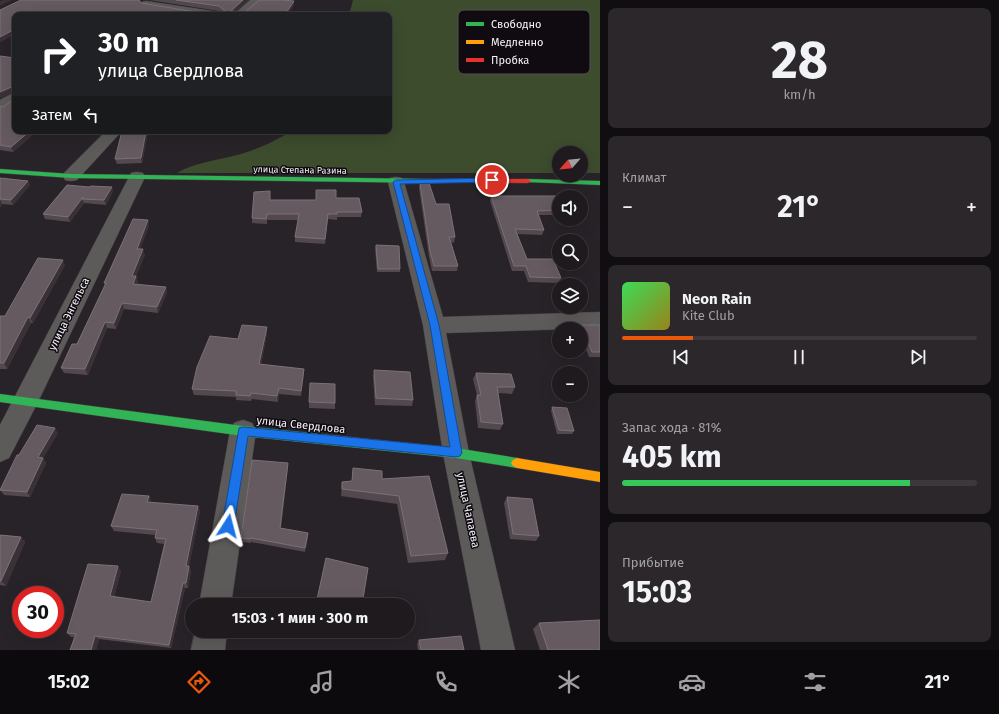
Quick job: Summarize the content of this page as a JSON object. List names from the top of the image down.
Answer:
{
  "streets": {
    "street": [
      "улица Степана Разина",
      "улица Энгельса",
      "улица Свердлова",
      "улица Чапаева"
    ]
  },
  "crossings": [
    ["улица Степана Разина", "улица Энгельса"],
    ["улица Степана Разина", "улица Чапаева"],
    ["улица Энгельса", "улица Свердлова"],
    ["улица Свердлова", "улица Чапаева"]
  ],
  "legend": ["Свободно", "Медленно", "Пробка"],
  "north": "bottom left",
  "page": {
    "tile": [
      ["28", "km/h"],
      "Климат",
      ["Запас хода · 81%", "405 km"],
      ["Прибытие", "15:03"]
    ],
    "turn": ["30 m", "улица Свердлова"],
    "then": "Затем",
    "map_buttons": ["+", "−"],
    "heat": ["−", "21°", "+"],
    "song": ["Neon Rain", "Kite Club"],
    "limit": "30",
    "trip": "15:03 · 1 мин · 300 m",
    "tabs": ["15:02", "21°"]
  }
}
